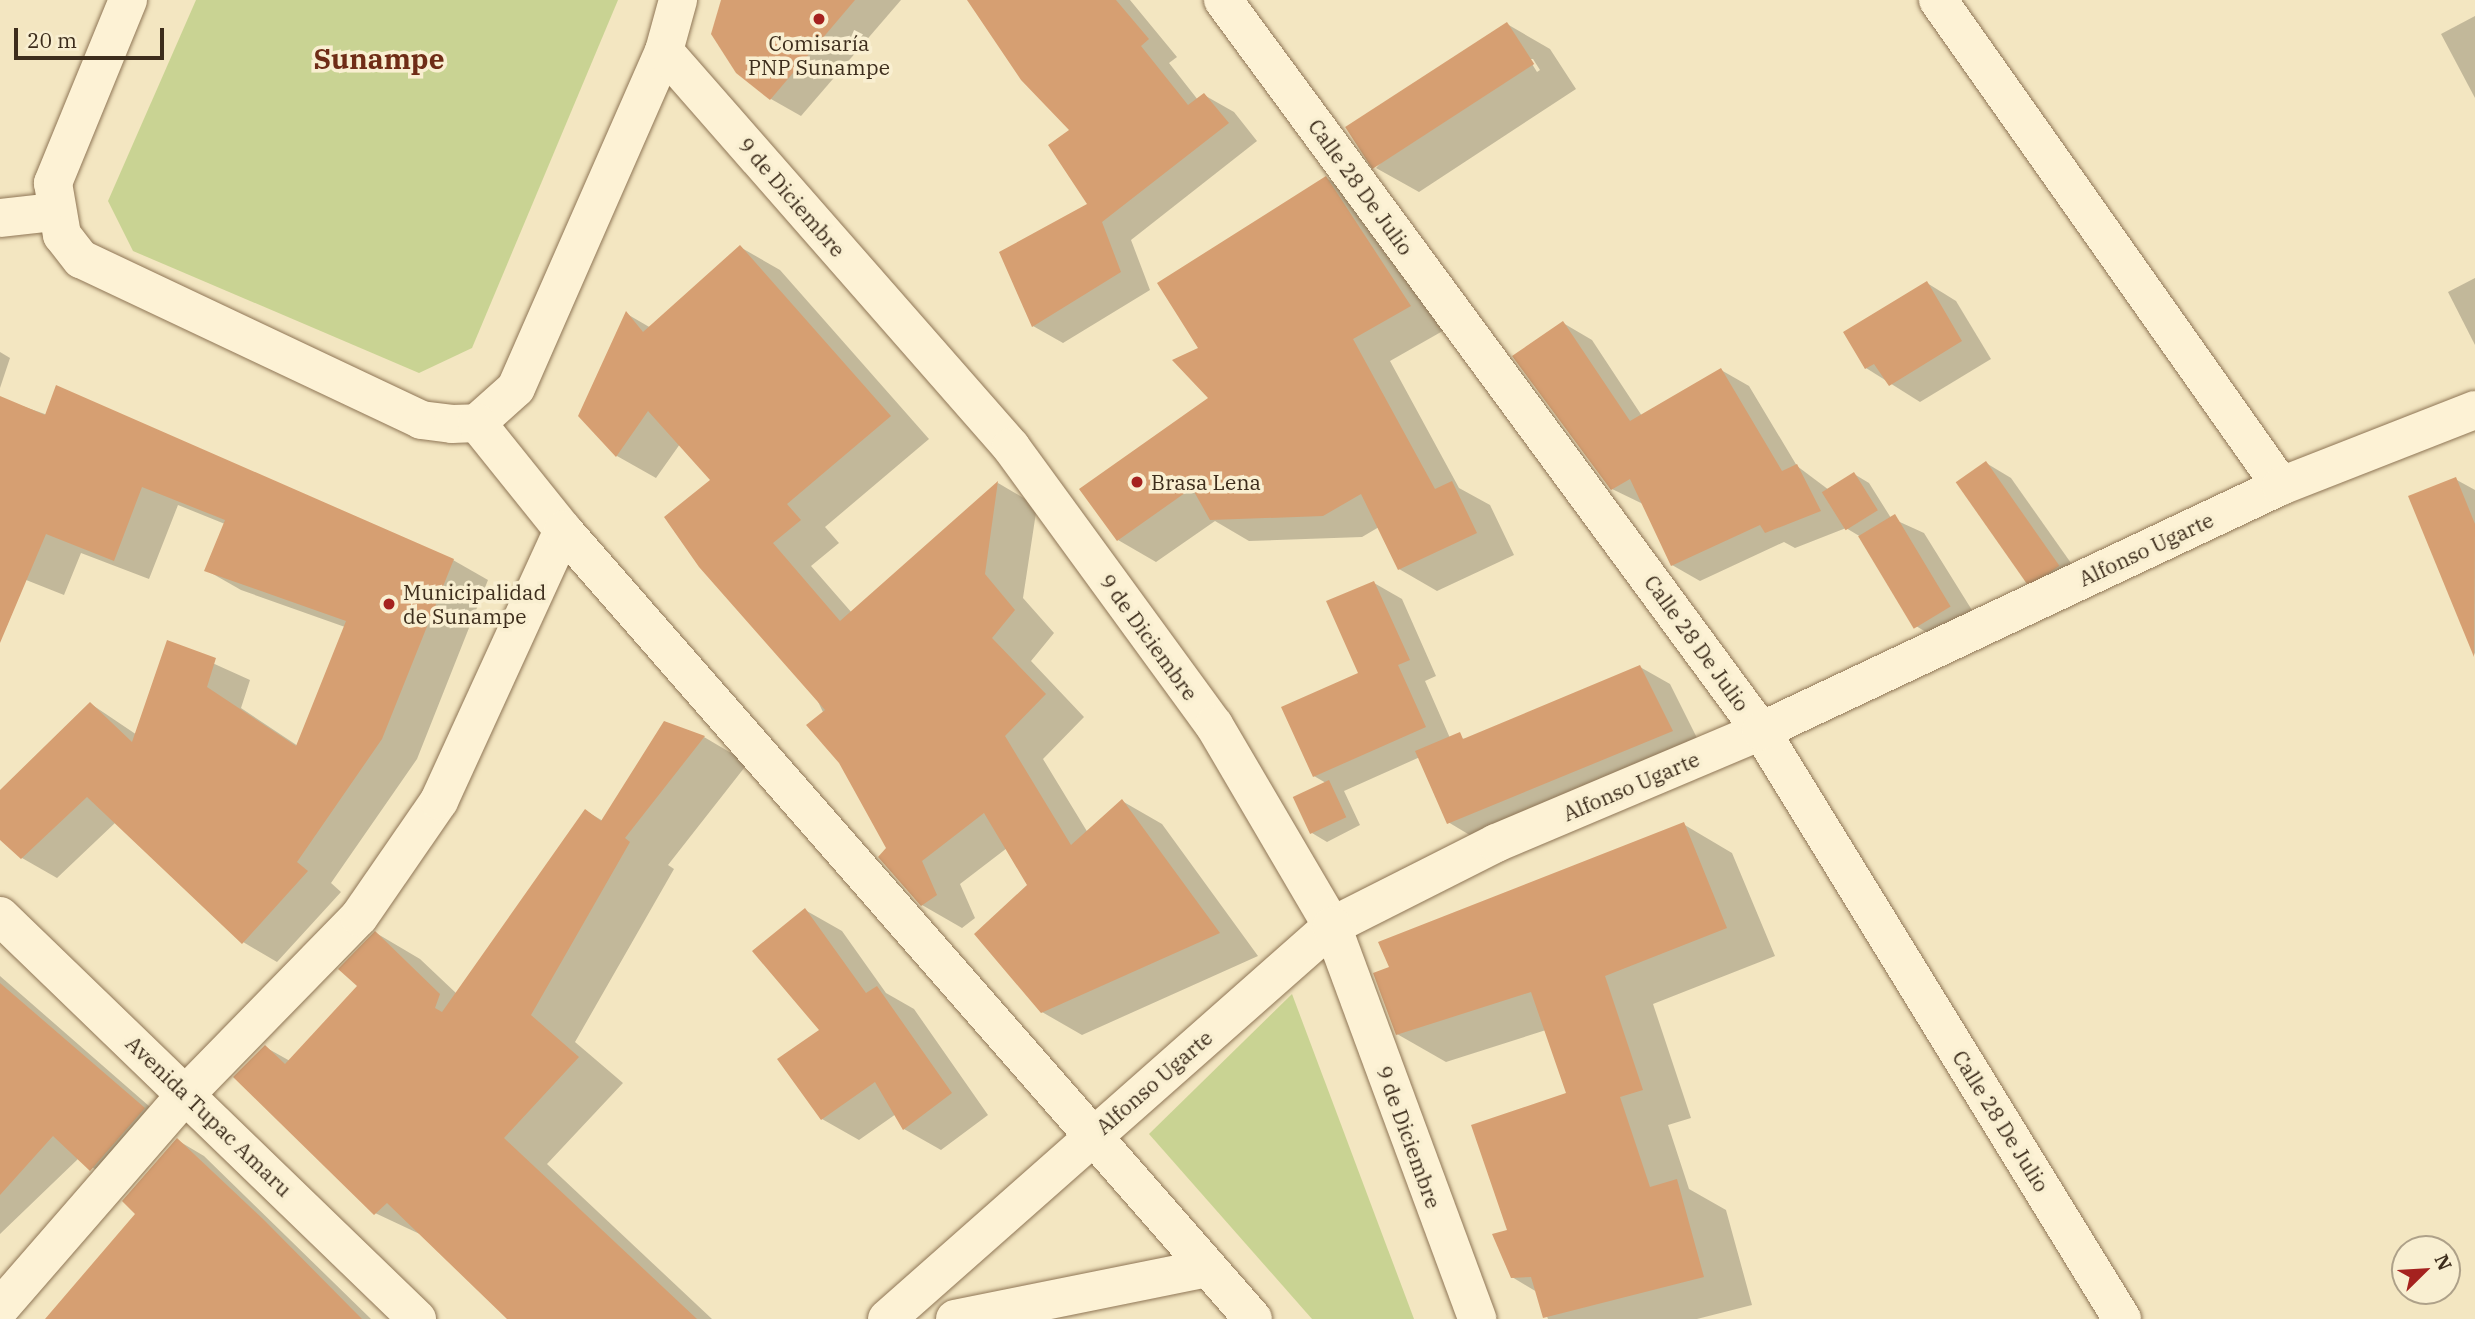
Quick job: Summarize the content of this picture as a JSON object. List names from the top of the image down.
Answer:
{
  "streets": {
    "street": [
      "Calle 28 De Julio",
      "9 de Diciembre",
      "Alfonso Ugarte",
      "Avenida Tupac Amaru"
    ]
  },
  "crossings": [
    ["Calle 28 De Julio", "Alfonso Ugarte"],
    ["9 de Diciembre", "Alfonso Ugarte"]
  ],
  "districts": ["Sunampe"],
  "places": ["Comisaría PNP Sunampe", "Brasa Lena", "Municipalidad de Sunampe"],
  "scale_bar": "20 m",
  "north": "top right"
}
